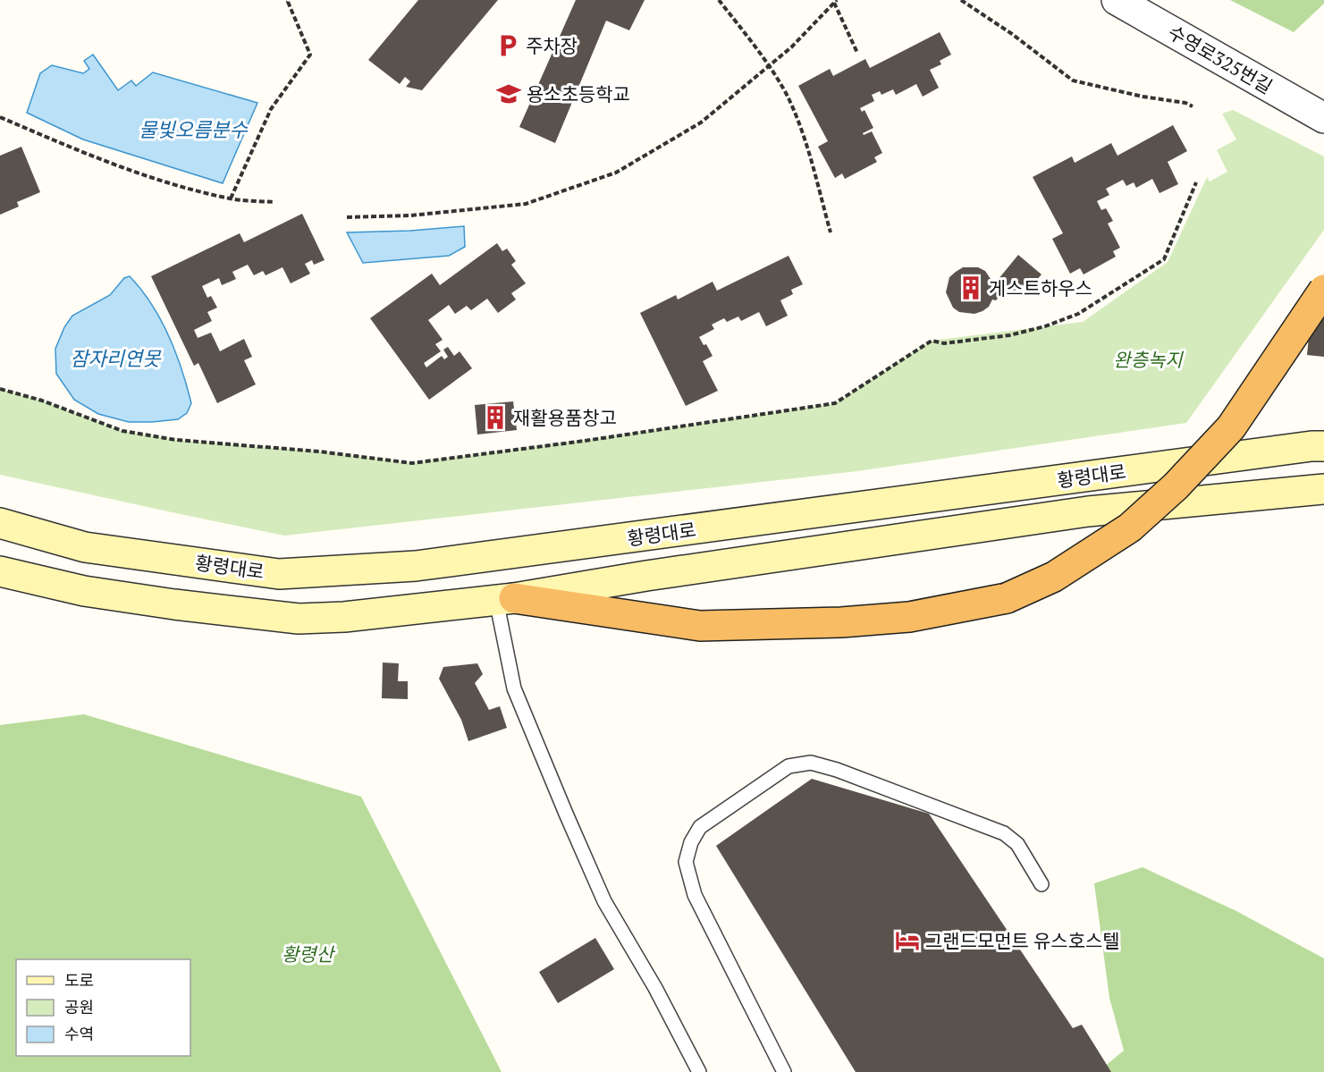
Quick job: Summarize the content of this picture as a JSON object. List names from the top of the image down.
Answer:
{
  "streets": {
    "main road": ["황령대로"],
    "street": ["수영로325번길"]
  },
  "water": ["물빛오름분수", "잠자리연못"],
  "parks": ["완층녹지", "황령산"],
  "places": {
    "parking": ["주차장"],
    "school or university": ["용소초등학교"],
    "building": ["게스트하우스", "재활용품창고"],
    "hotel": ["그랜드모먼트 유스호스텔"]
  },
  "legend": ["도로", "공원", "수역"]
}
